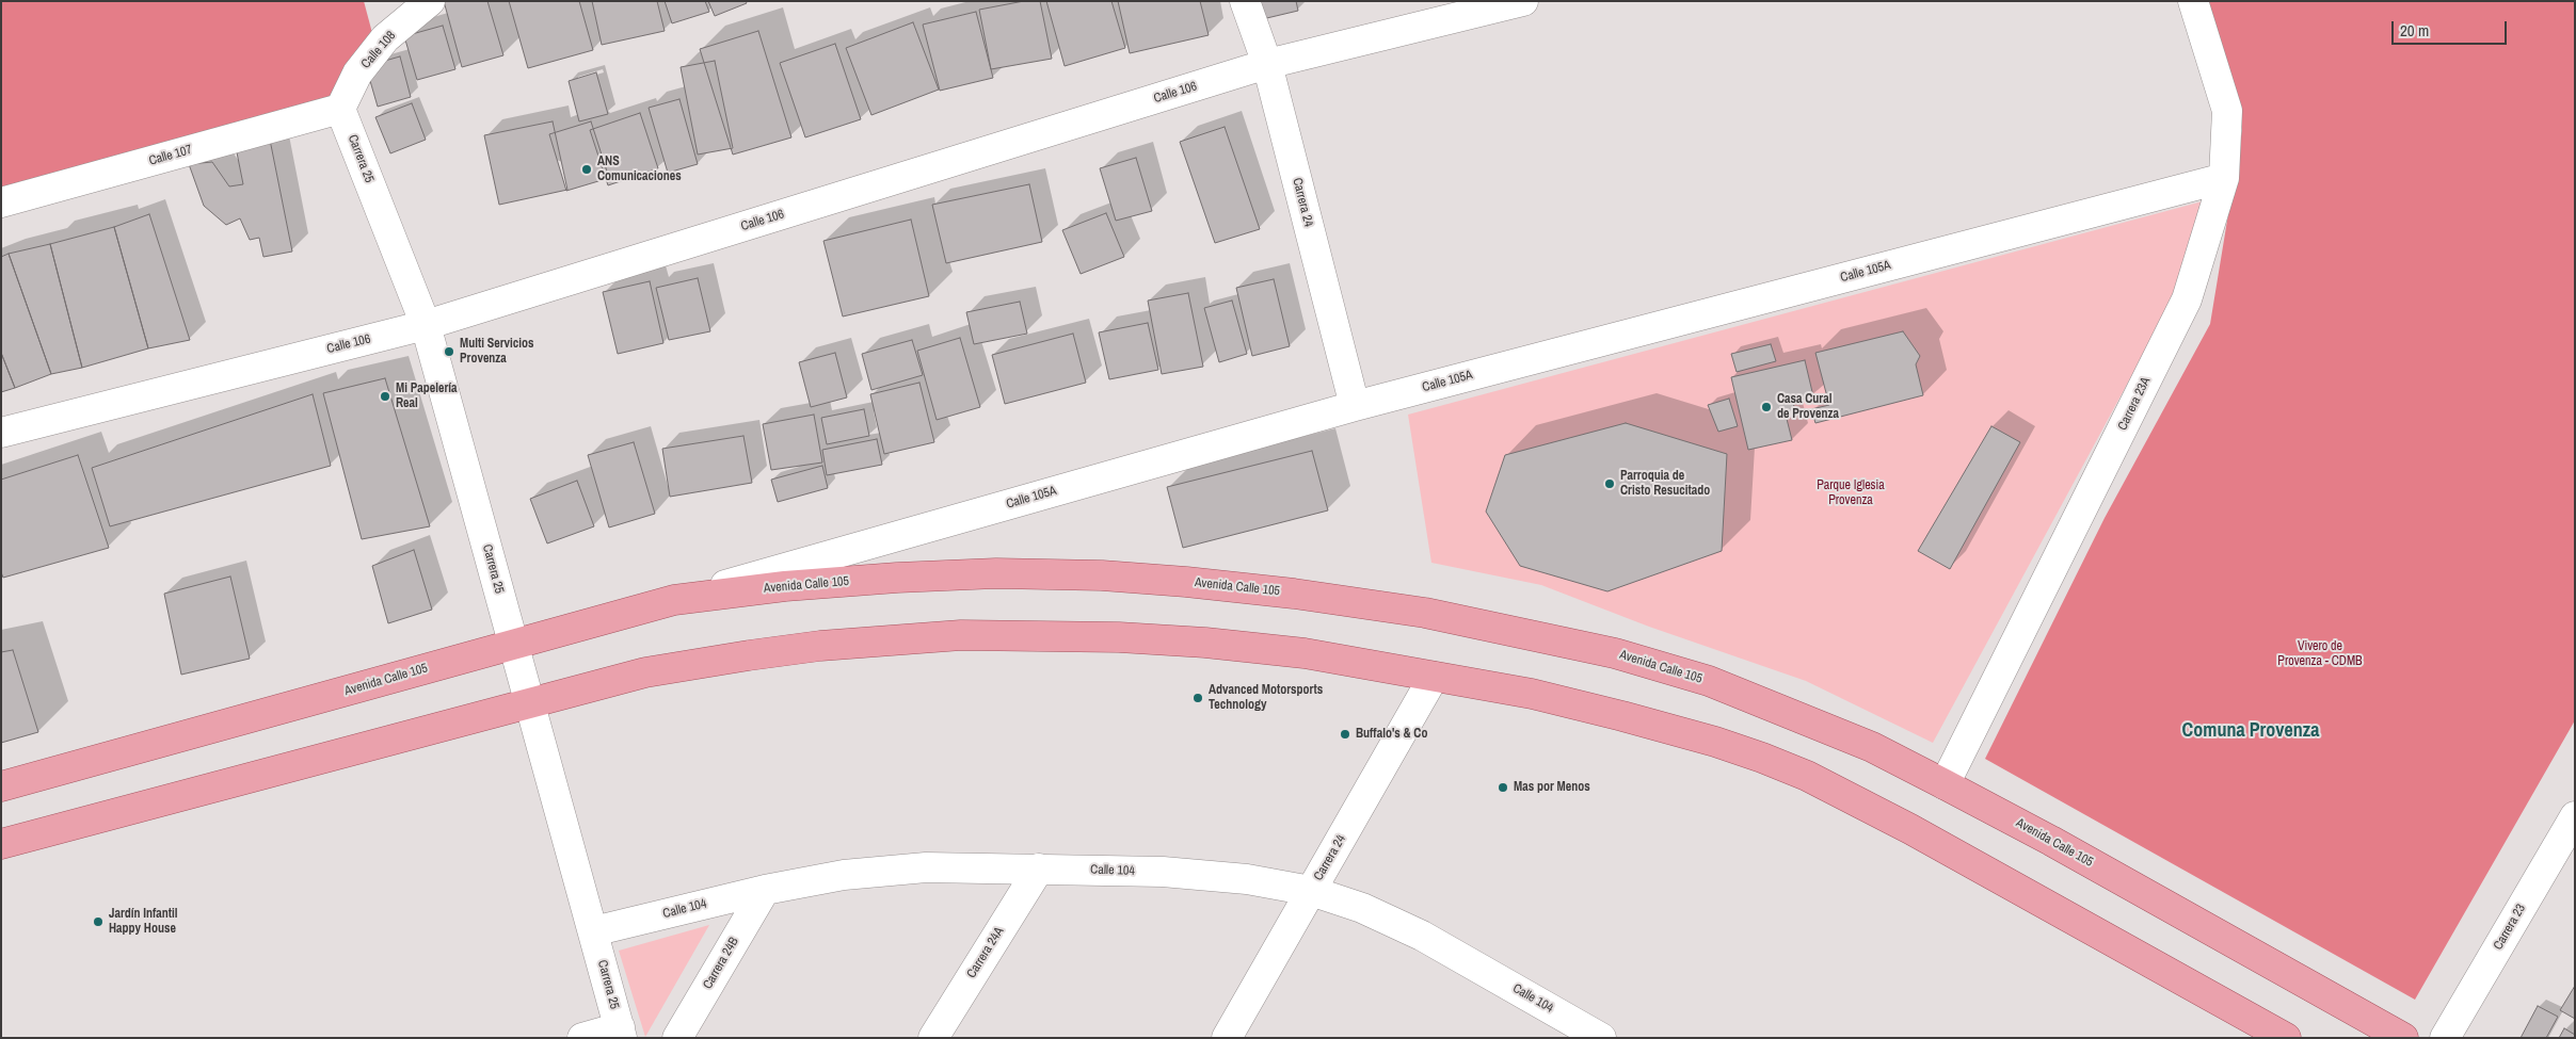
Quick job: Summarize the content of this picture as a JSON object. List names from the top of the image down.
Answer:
{
  "streets": {
    "main road": ["Avenida Calle 105"],
    "street": [
      "Calle 108",
      "Calle 106",
      "Calle 107",
      "Carrera 25",
      "Carrera 24",
      "Calle 105A",
      "Carrera 23A",
      "Calle 104",
      "Carrera 23",
      "Carrera 24A",
      "Carrera 24B"
    ]
  },
  "crossings": [
    ["Calle 108", "Calle 107"],
    ["Calle 108", "Carrera 25"],
    ["Calle 106", "Carrera 25"],
    ["Calle 106", "Carrera 24"],
    ["Calle 107", "Carrera 25"],
    ["Carrera 25", "Avenida Calle 105"],
    ["Carrera 25", "Calle 104"],
    ["Carrera 24", "Calle 105A"],
    ["Carrera 24", "Calle 104"],
    ["Calle 105A", "Carrera 23A"],
    ["Calle 105A", "Avenida Calle 105"],
    ["Carrera 23A", "Avenida Calle 105"],
    ["Calle 104", "Carrera 24A"],
    ["Calle 104", "Carrera 24B"]
  ],
  "districts": ["Comuna Provenza"],
  "parks": ["Parque Iglesia Provenza", "Vivero de Provenza - CDMB"],
  "places": [
    "ANS Comunicaciones",
    "Multi Servicios Provenza",
    "Mi Papelería Real",
    "Casa Cural de Provenza",
    "Parroquia de Cristo Resucitado",
    "Advanced Motorsports Technology",
    "Buffalo's & Co",
    "Mas por Menos",
    "Jardín Infantil Happy House"
  ],
  "scale_bar": "20 m"
}
